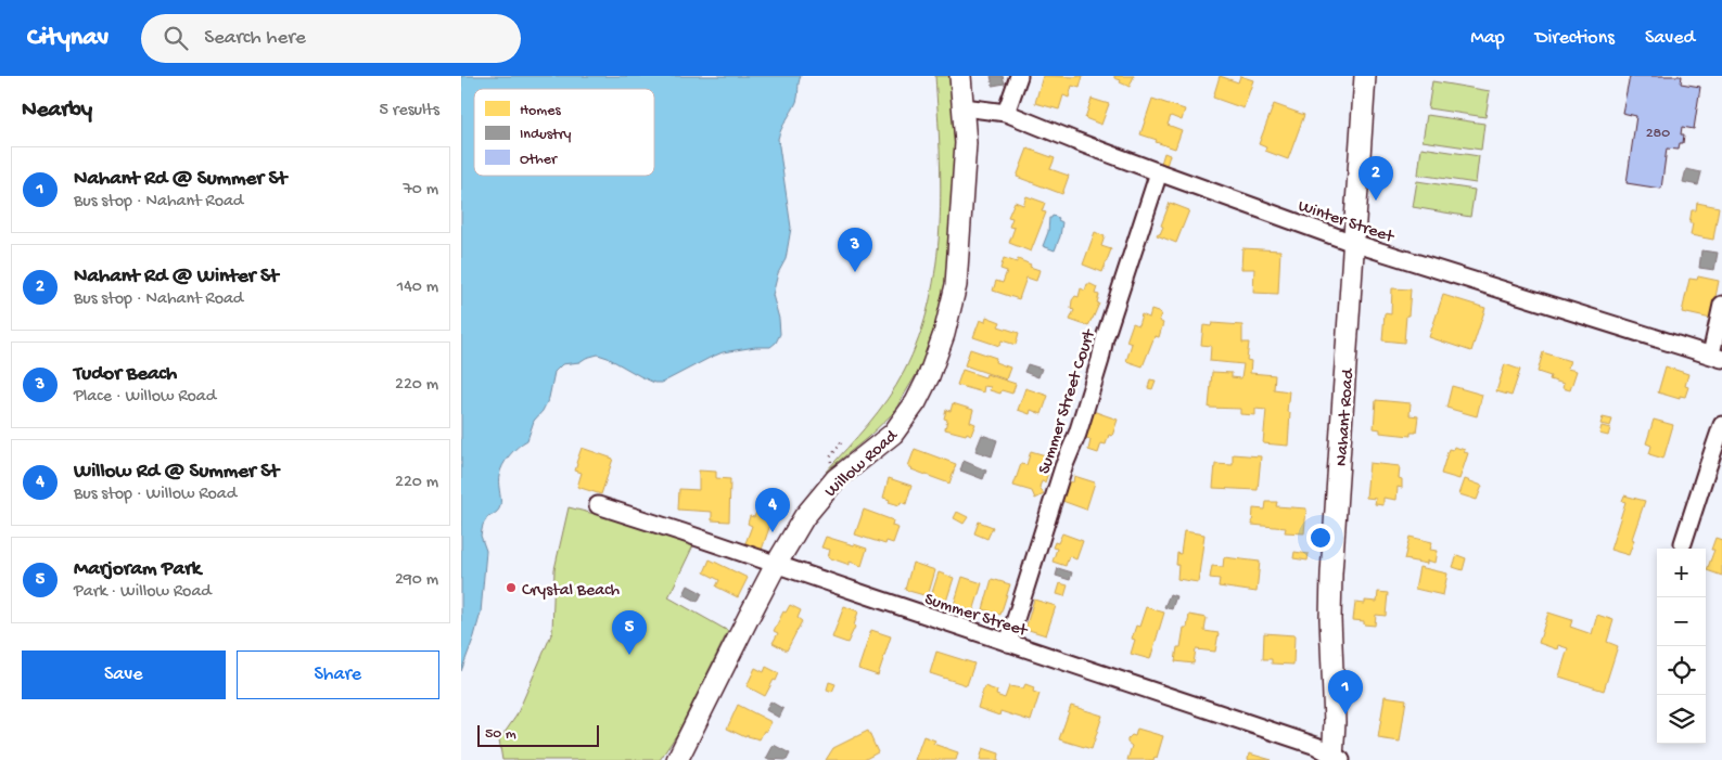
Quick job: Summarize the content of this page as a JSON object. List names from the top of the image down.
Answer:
{
  "streets": {
    "main road": ["Nahant Road", "Willow Road"],
    "street": ["Winter Street", "Summer Street Court", "Summer Street"]
  },
  "crossings": [
    ["Winter Street", "Summer Street Court"],
    ["Winter Street", "Nahant Road"],
    ["Winter Street", "Willow Road"],
    ["Summer Street Court", "Summer Street"],
    ["Nahant Road", "Summer Street"],
    ["Willow Road", "Summer Street"]
  ],
  "places": ["Crystal Beach"],
  "house_numbers": ["280"],
  "legend": ["Homes", "Industry", "Other"],
  "scale_bar": "50 m",
  "page": {
    "header": "Citynav",
    "search": "Search here",
    "nav": ["Map", "Directions", "Saved"],
    "heading": ["Nearby", "5 results"],
    "list": [
      {
        "mark": "1",
        "name": "Nahant Rd @ Summer St",
        "note": "Bus stop · Nahant Road",
        "value": "70 m"
      },
      {
        "mark": "2",
        "name": "Nahant Rd @ Winter St",
        "note": "Bus stop · Nahant Road",
        "value": "140 m"
      },
      {
        "mark": "3",
        "name": "Tudor Beach",
        "note": "Place · Willow Road",
        "value": "220 m"
      },
      {
        "mark": "4",
        "name": "Willow Rd @ Summer St",
        "note": "Bus stop · Willow Road",
        "value": "220 m"
      },
      {
        "mark": "5",
        "name": "Marjoram Park",
        "note": "Park · Willow Road",
        "value": "290 m"
      }
    ],
    "pins": [
      "2",
      "3",
      "4",
      "5",
      "1"
    ],
    "map_buttons": ["+", "−"],
    "buttons": ["Save", "Share"],
    "scale": "50 m"
  }
}
